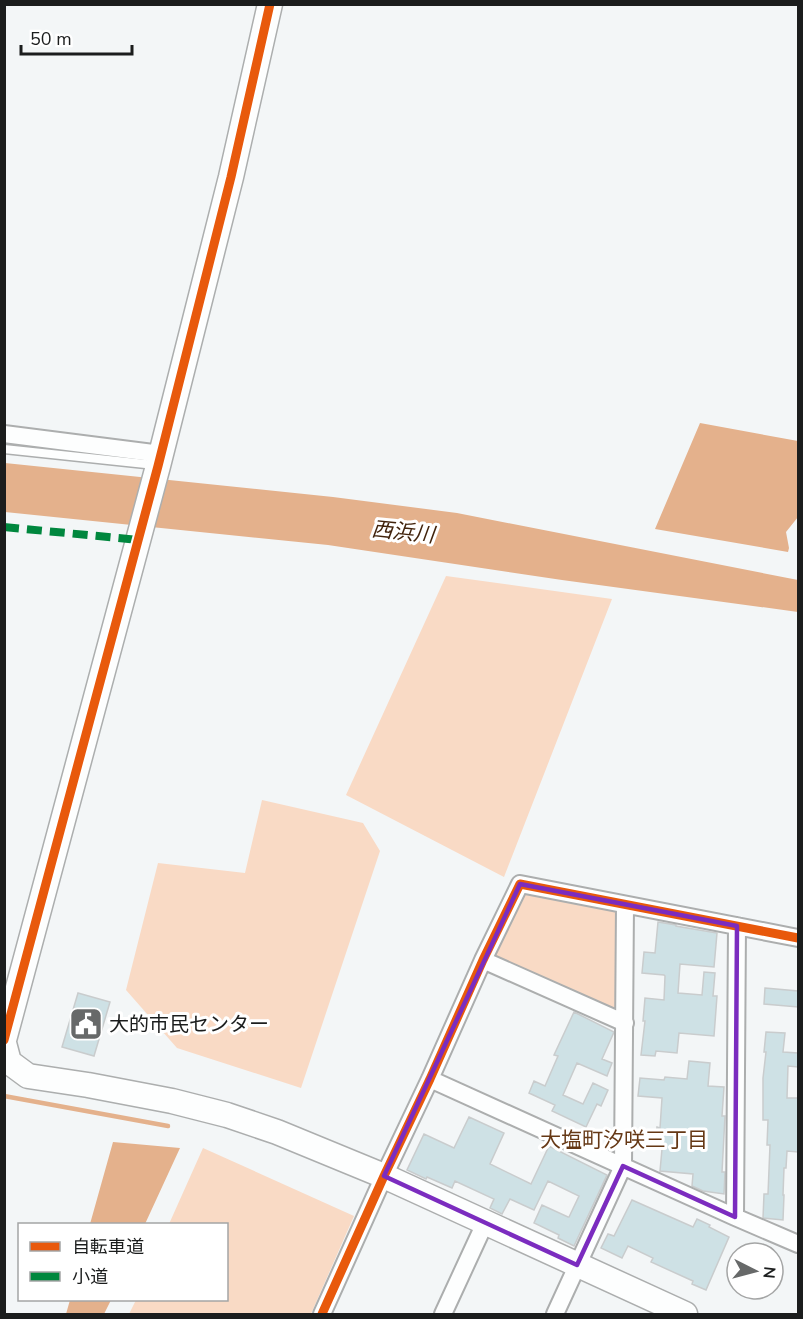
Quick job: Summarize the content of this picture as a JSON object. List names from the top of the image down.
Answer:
{
  "districts": ["大塩町汐咲三丁目"],
  "water": ["西浜川"],
  "places": {
    "public building": ["大的市民センター"]
  },
  "legend": ["自転車道", "小道"],
  "scale_bar": "50 m",
  "north": "right"
}
